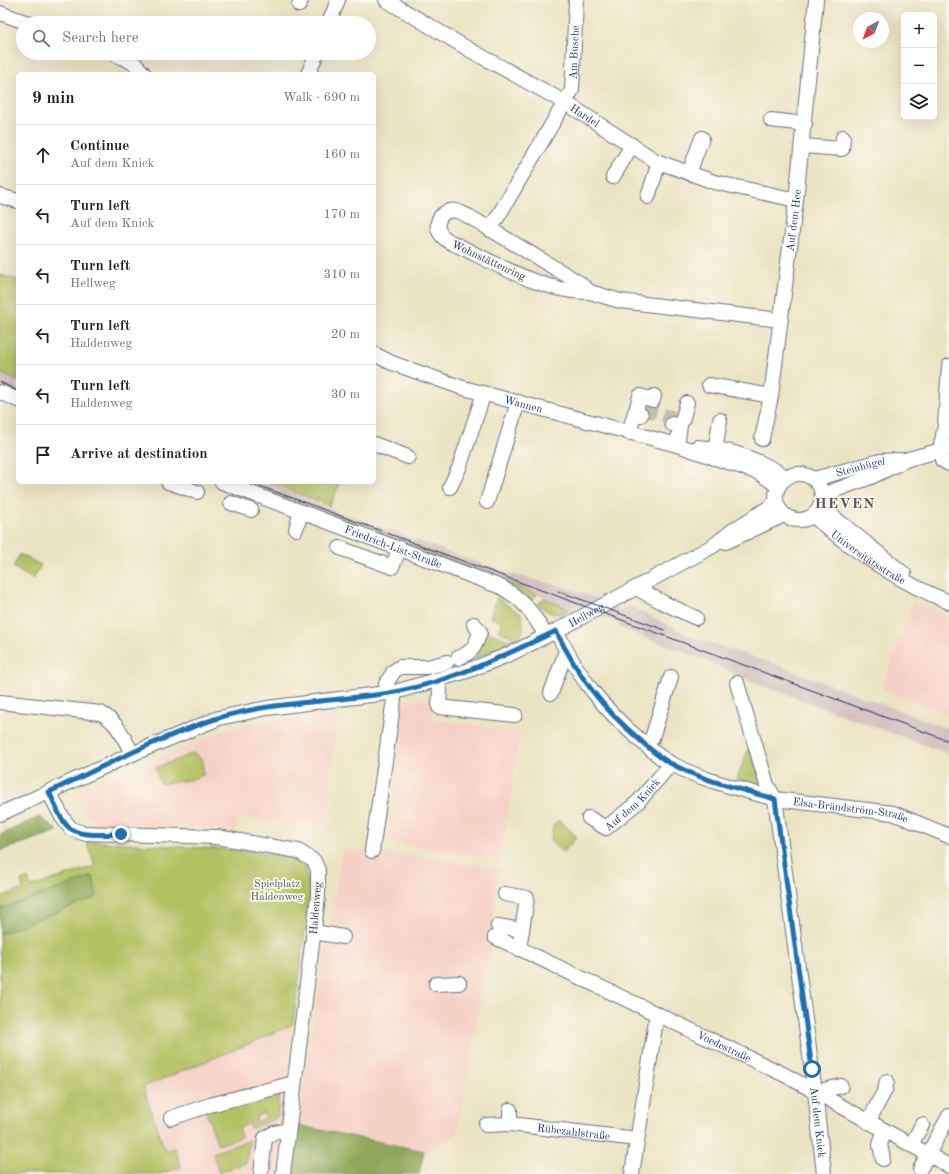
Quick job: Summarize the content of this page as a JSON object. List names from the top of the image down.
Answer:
{
  "streets": {
    "street": [
      "Am Busche",
      "Hardel",
      "Auf dem Hee",
      "Wohnstättenring",
      "Wannen",
      "Steinhügel",
      "Friedrich-List-Straße",
      "Universitätsstraße",
      "Hellweg",
      "Auf dem Knick",
      "Elsa-Brändström-Straße",
      "Haldenweg",
      "Voedestraße",
      "Rübezahlstraße"
    ]
  },
  "crossings": [
    ["Am Busche", "Hardel"],
    ["Hardel", "Auf dem Hee"],
    ["Auf dem Hee", "Wohnstättenring"],
    ["Wannen", "Steinhügel"],
    ["Wannen", "Universitätsstraße"],
    ["Wannen", "Hellweg"],
    ["Steinhügel", "Universitätsstraße"],
    ["Steinhügel", "Hellweg"],
    ["Friedrich-List-Straße", "Hellweg"],
    ["Universitätsstraße", "Hellweg"],
    ["Hellweg", "Haldenweg"],
    ["Auf dem Knick", "Elsa-Brändström-Straße"],
    ["Auf dem Knick", "Voedestraße"]
  ],
  "districts": ["HEVEN"],
  "parks": ["Spielplatz Haldenweg"],
  "north": "bottom left",
  "page": {
    "map_buttons": ["+", "−"],
    "search": "Search here",
    "heading": ["9 min", "Walk · 690 m"],
    "list": [
      ["Continue", "Auf dem Knick", "160 m"],
      ["Turn left", "Auf dem Knick", "170 m"],
      ["Turn left", "Hellweg", "310 m"],
      ["Turn left", "Haldenweg", "20 m"],
      ["Turn left", "Haldenweg", "30 m"],
      "Arrive at destination"
    ]
  }
}
